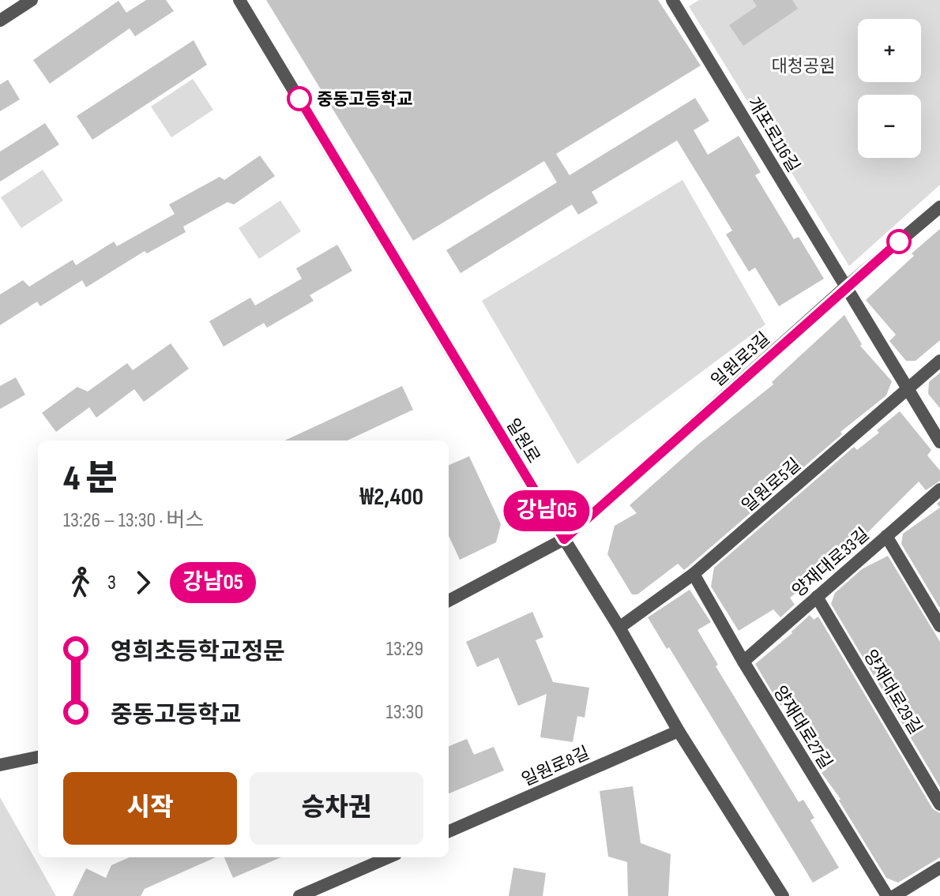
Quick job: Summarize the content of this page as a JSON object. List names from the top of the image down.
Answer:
{
  "streets": {
    "street": [
      "개포로116길",
      "일원로3길",
      "일원로",
      "일원로5길",
      "양재대로33길",
      "양재대로29길",
      "양재대로27길",
      "일원로8길"
    ]
  },
  "crossings": [
    ["개포로116길", "일원로3길"],
    ["일원로3길", "일원로"],
    ["일원로", "일원로5길"],
    ["일원로", "일원로8길"],
    ["일원로5길", "양재대로27길"],
    ["양재대로33길", "양재대로29길"],
    ["양재대로33길", "양재대로27길"]
  ],
  "parks": ["대청공원"],
  "places": ["중동고등학교"],
  "lines": ["bus line 강남05"],
  "page": {
    "on_map": "강남05",
    "map_buttons": ["+", "−"],
    "heading": ["4 분", "13:26 – 13:30 · 버스", "₩2,400"],
    "legs": ["3", "강남05"],
    "list": [
      {
        "name": "영희초등학교정문",
        "value": "13:29"
      },
      {
        "name": "중동고등학교",
        "value": "13:30"
      }
    ],
    "buttons": ["시작", "승차권"]
  }
}
